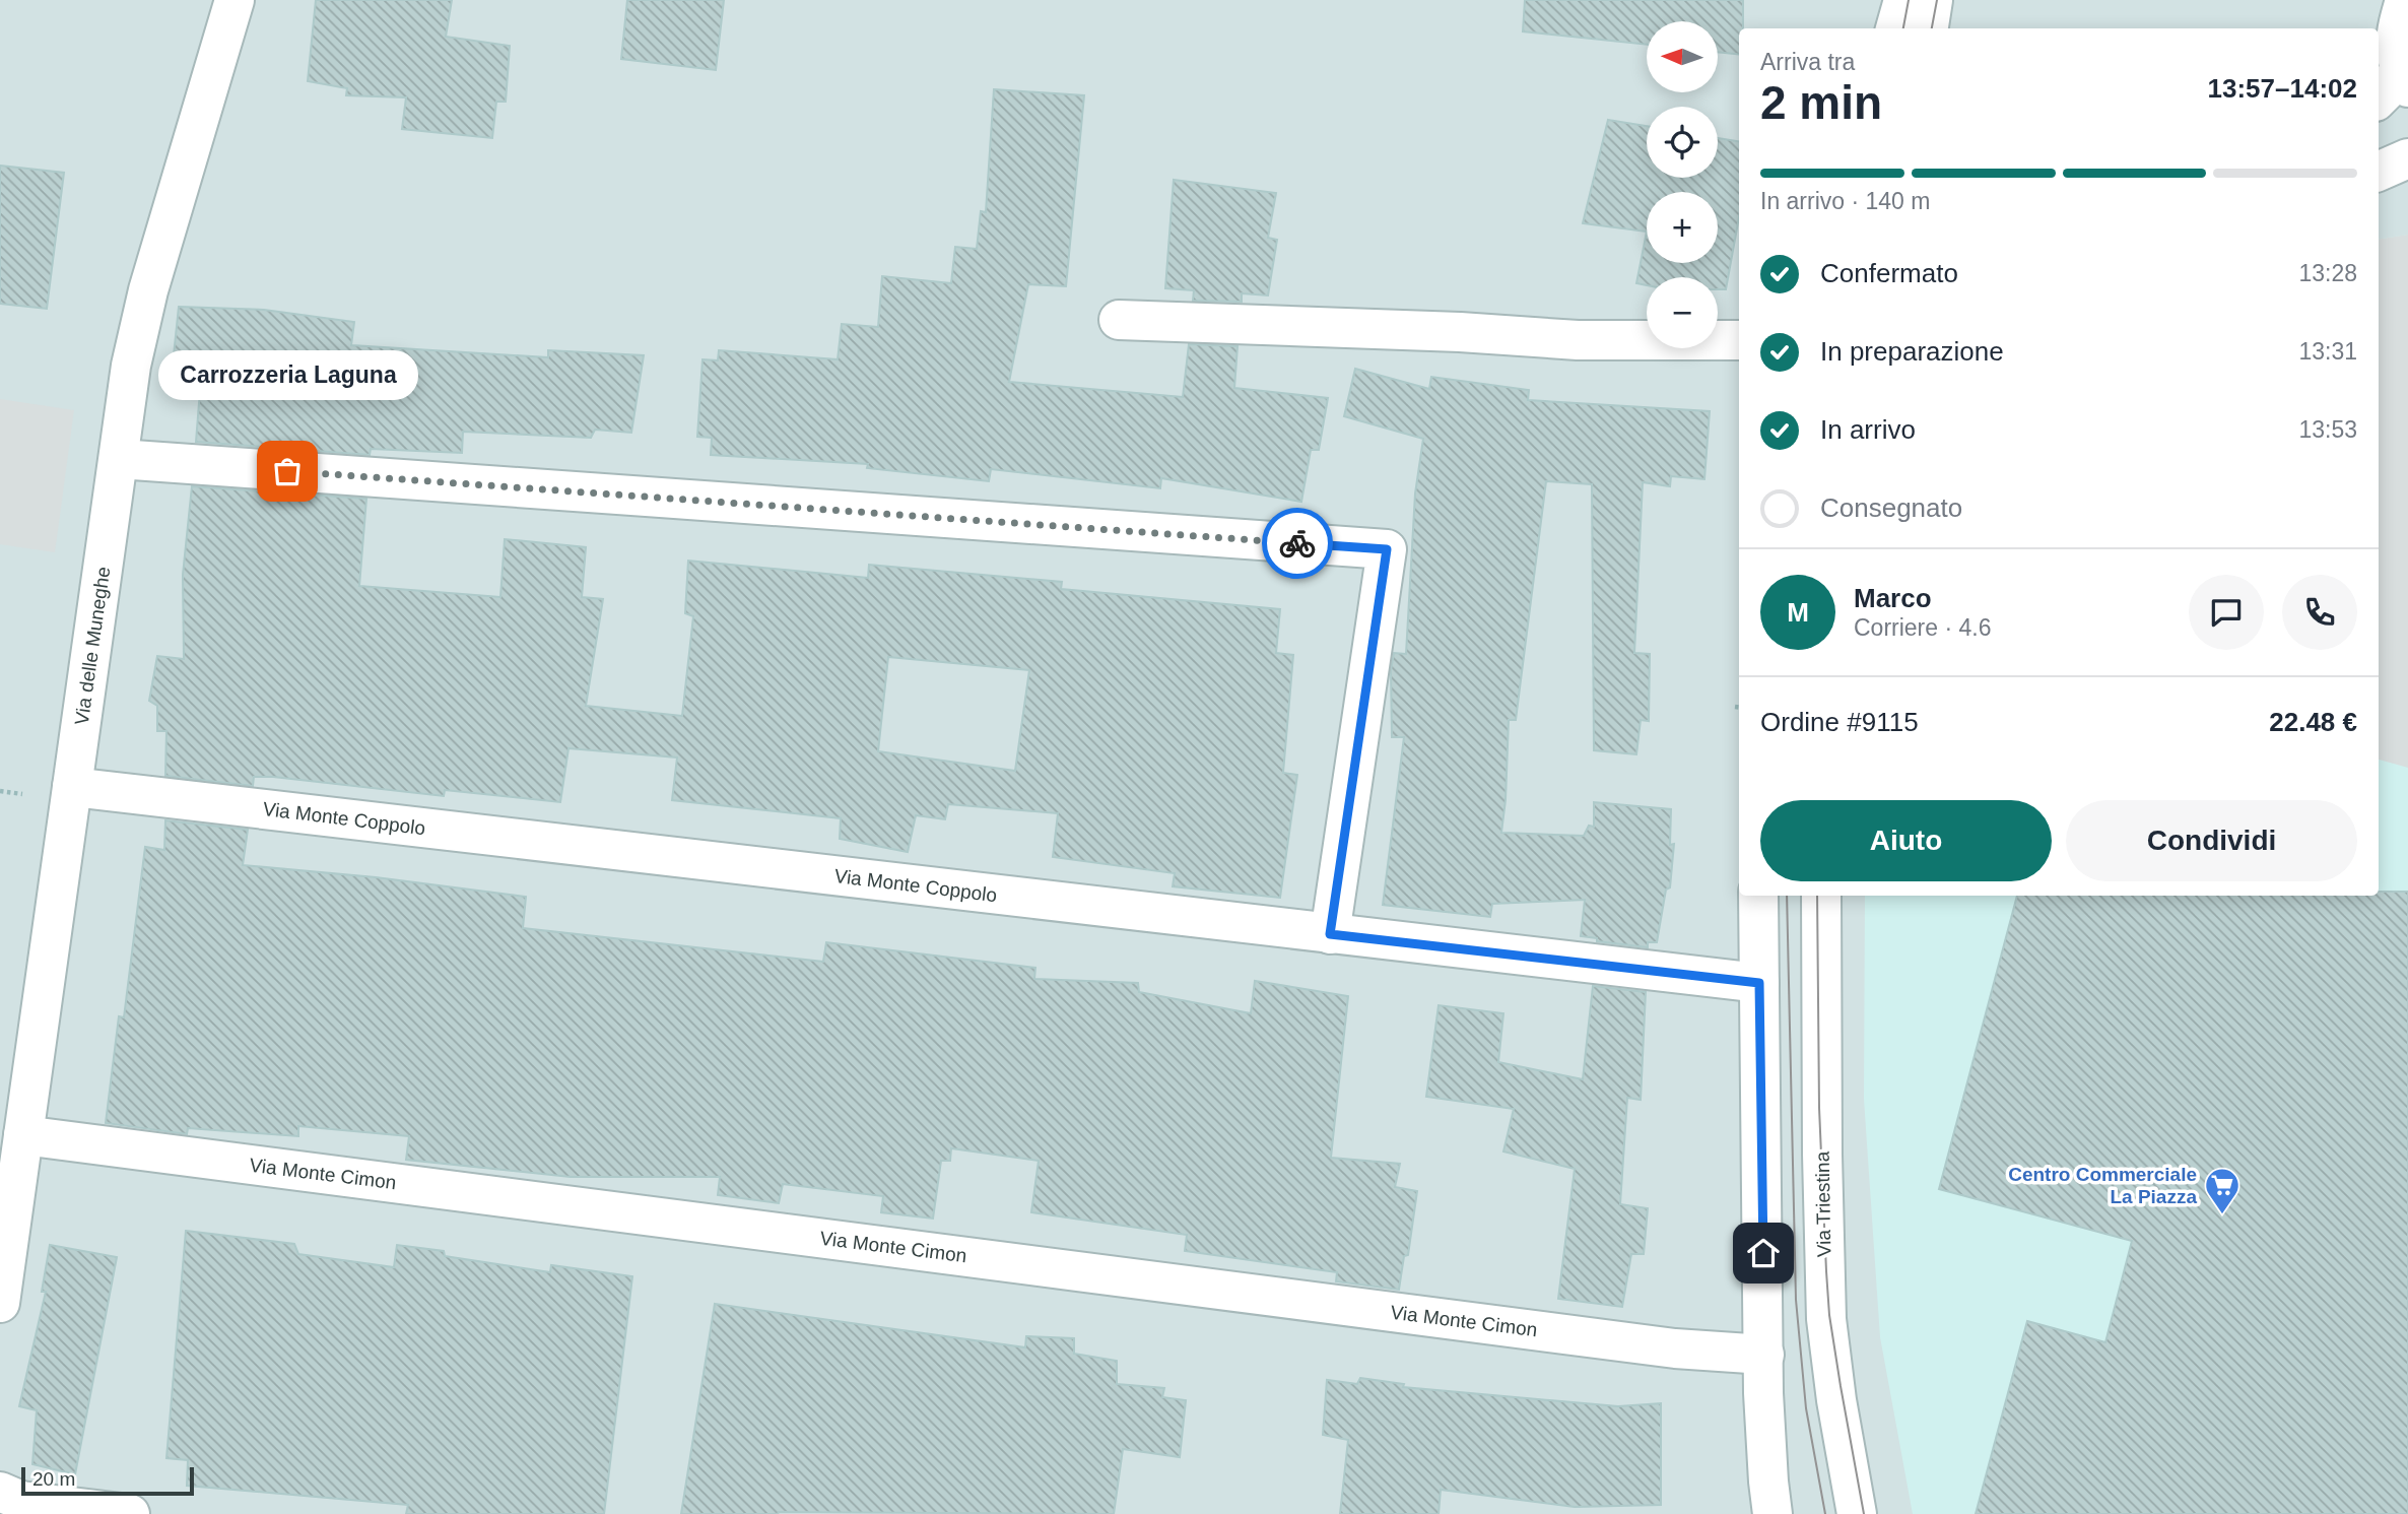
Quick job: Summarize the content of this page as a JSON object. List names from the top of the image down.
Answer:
{
  "streets": {
    "street": [
      "Via delle Muneghe",
      "Via Monte Coppolo",
      "Via Monte Cimon",
      "Via Triestina"
    ]
  },
  "crossings": [
    ["Via delle Muneghe", "Via Monte Coppolo"],
    ["Via delle Muneghe", "Via Monte Cimon"]
  ],
  "places": {
    "other": ["Carrozzeria Laguna"],
    "supermarket": ["Centro Commerciale La Piazza"]
  },
  "scale_bar": "20 m",
  "north": "left",
  "page": {
    "map_buttons": ["+", "−"],
    "heading": ["2 min", "Arriva tra", "13:57–14:02"],
    "panel": [
      "Marco",
      "Corriere · 4.6",
      "Ordine #9115",
      "22.48 €"
    ],
    "bar": "In arrivo · 140 m",
    "list": [
      ["Confermato", "13:28"],
      ["In preparazione", "13:31"],
      ["In arrivo", "13:53"],
      "Consegnato"
    ],
    "bubble": "Carrozzeria Laguna",
    "round": "M",
    "buttons": ["Aiuto", "Condividi"],
    "scale": "20 m"
  }
}
